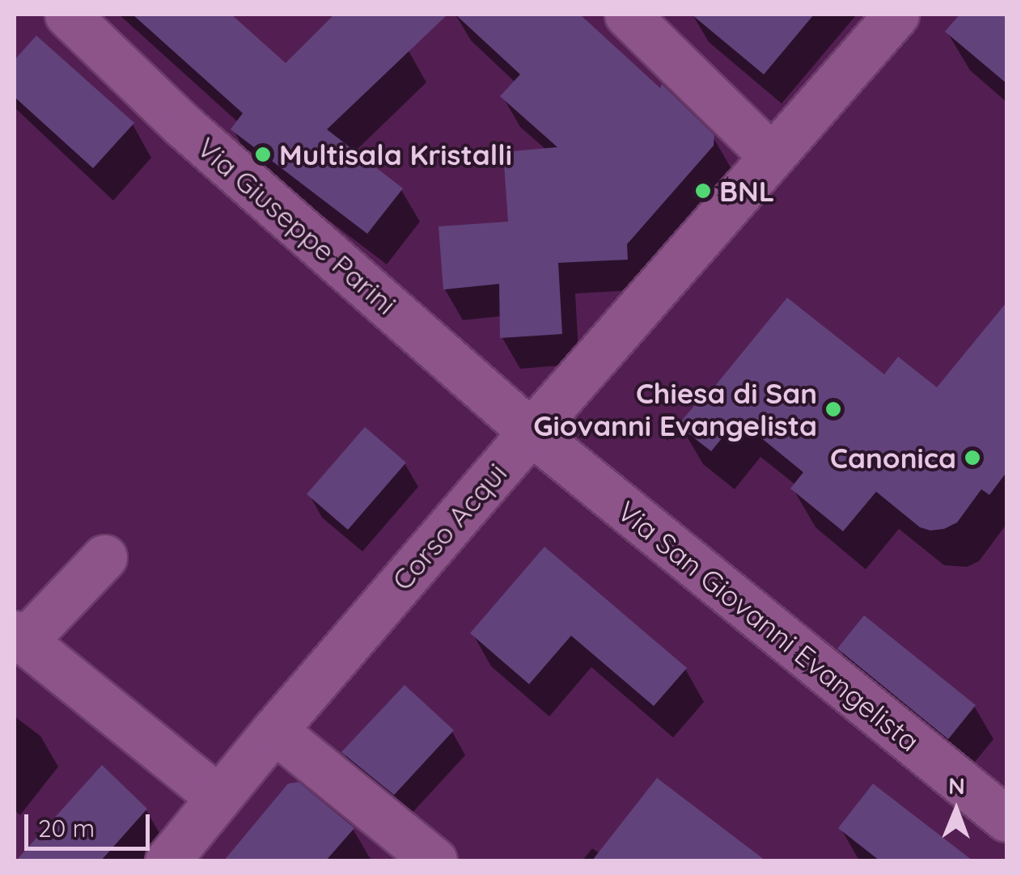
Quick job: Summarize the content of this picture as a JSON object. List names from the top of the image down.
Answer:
{
  "streets": {
    "street": ["Via Giuseppe Parini", "Corso Acqui", "Via San Giovanni Evangelista"]
  },
  "crossings": [
    ["Via Giuseppe Parini", "Corso Acqui"],
    ["Via Giuseppe Parini", "Via San Giovanni Evangelista"],
    ["Corso Acqui", "Via San Giovanni Evangelista"]
  ],
  "places": [
    "Multisala Kristalli",
    "BNL",
    "Chiesa di San Giovanni Evangelista",
    "Canonica"
  ],
  "scale_bar": "20 m",
  "north": "top"
}
